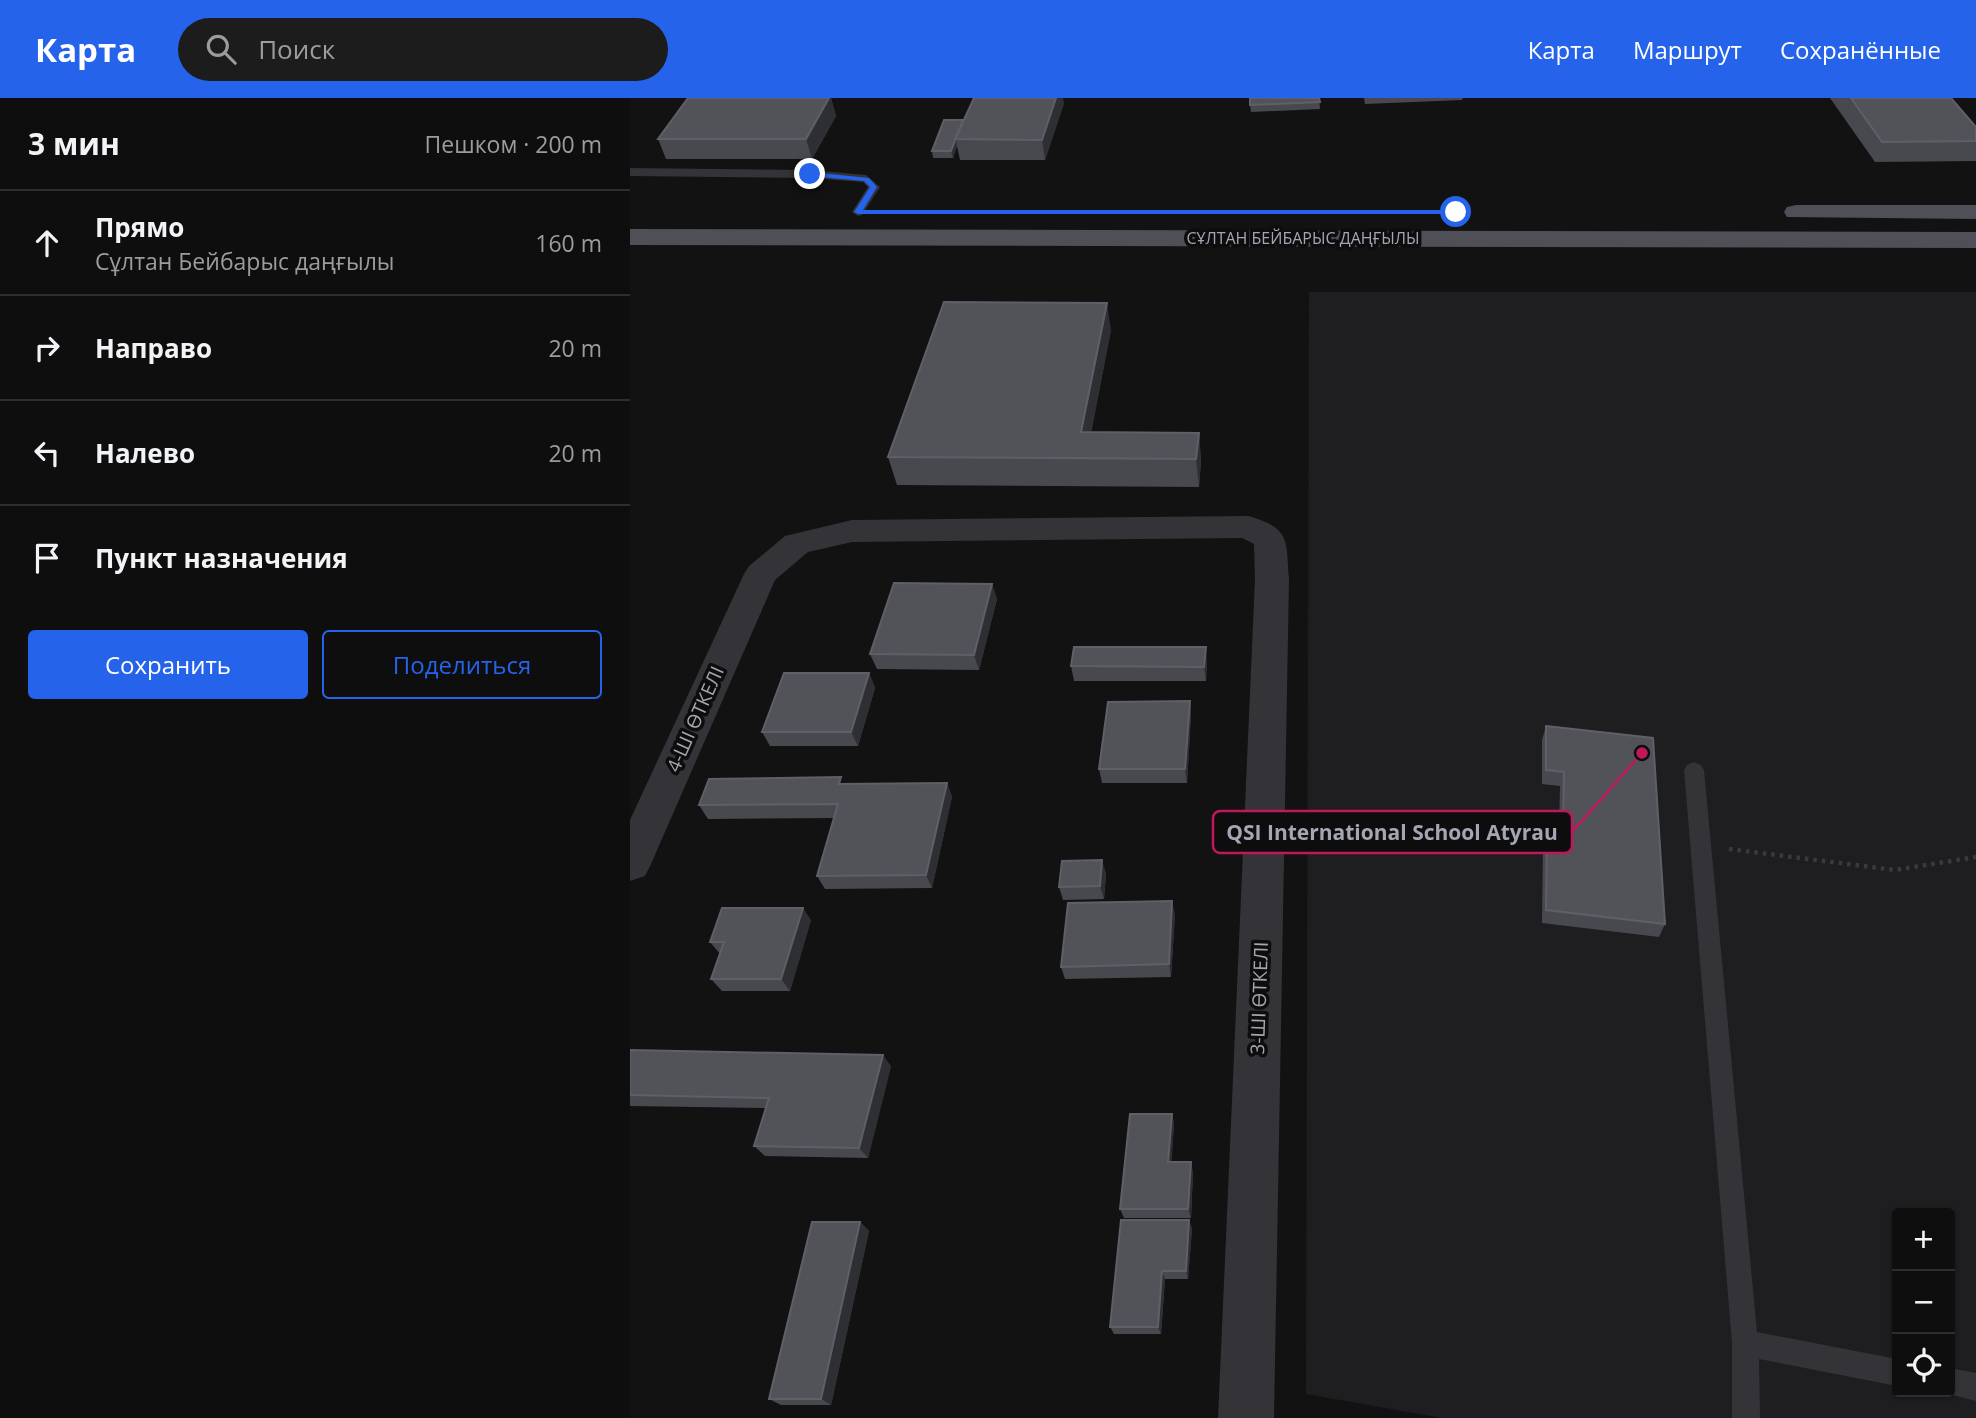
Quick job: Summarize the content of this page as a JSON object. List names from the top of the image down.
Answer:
{
  "streets": {
    "main road": ["СҰЛТАН БЕЙБАРЫС ДАҢҒЫЛЫ"],
    "street": ["4-ШІ ӨТКЕЛІ", "3-ШІ ӨТКЕЛІ"]
  },
  "crossings": [
    ["4-ШІ ӨТКЕЛІ", "3-ШІ ӨТКЕЛІ"]
  ],
  "places": ["QSI International School Atyrau"],
  "page": {
    "header": "Карта",
    "search": "Поиск",
    "nav": ["Карта", "Маршрут", "Сохранённые"],
    "heading": ["3 мин", "Пешком · 200 m"],
    "list": [
      ["Прямо", "Сұлтан Бейбарыс даңғылы", "160 m"],
      ["Направо", "20 m"],
      ["Налево", "20 m"],
      "Пункт назначения"
    ],
    "buttons": ["Сохранить", "Поделиться"],
    "map_buttons": ["+", "−"]
  }
}
